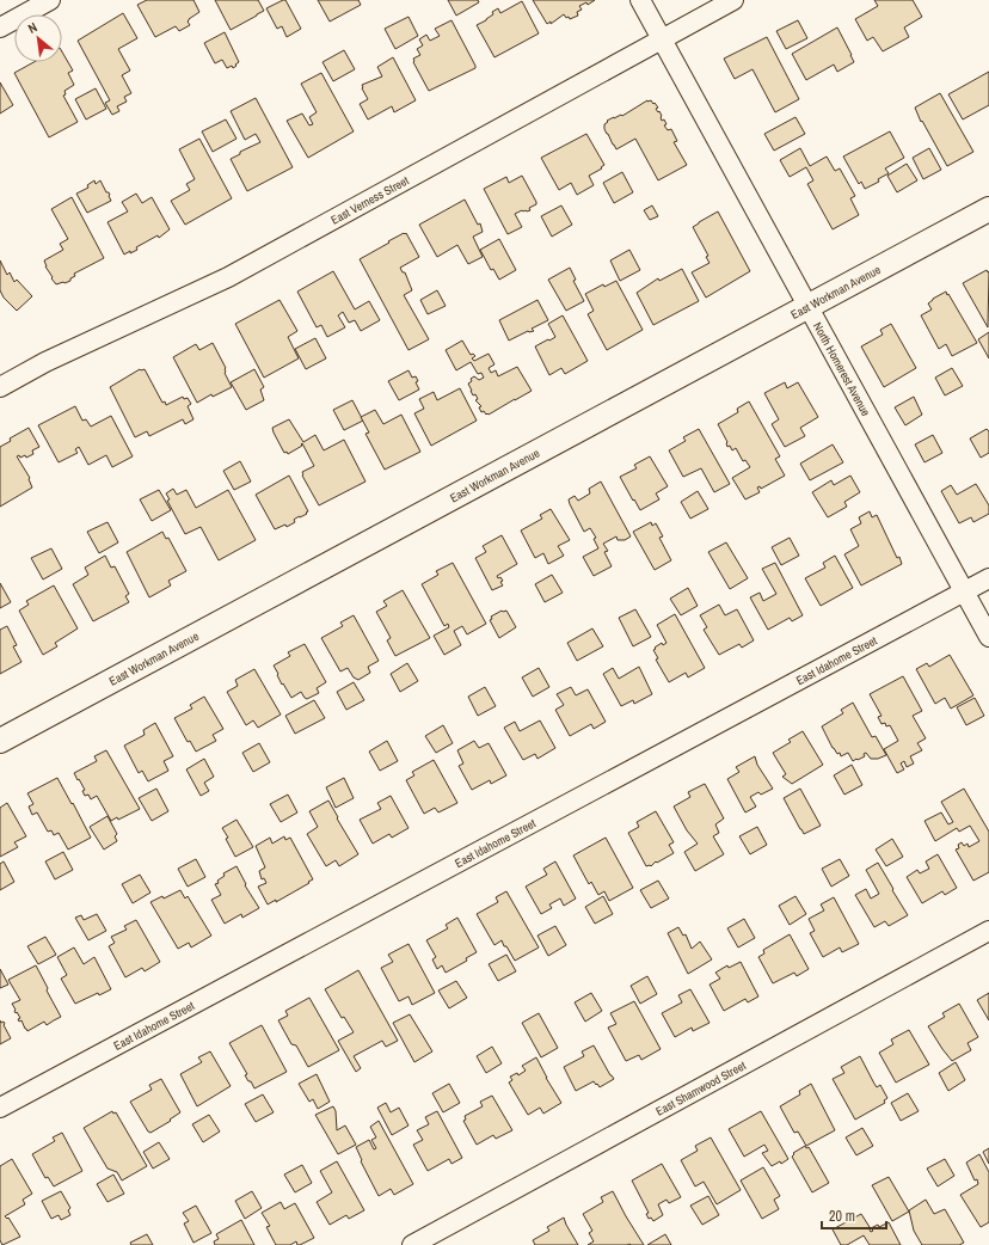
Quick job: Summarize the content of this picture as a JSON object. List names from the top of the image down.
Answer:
{
  "streets": {
    "street": [
      "East Verness Street",
      "East Workman Avenue",
      "North Homerest Avenue",
      "East Idahome Street",
      "East Shamwood Street"
    ]
  },
  "crossings": [
    ["East Verness Street", "North Homerest Avenue"],
    ["East Workman Avenue", "North Homerest Avenue"],
    ["North Homerest Avenue", "East Idahome Street"]
  ],
  "scale_bar": "20 m",
  "north": "top left"
}
